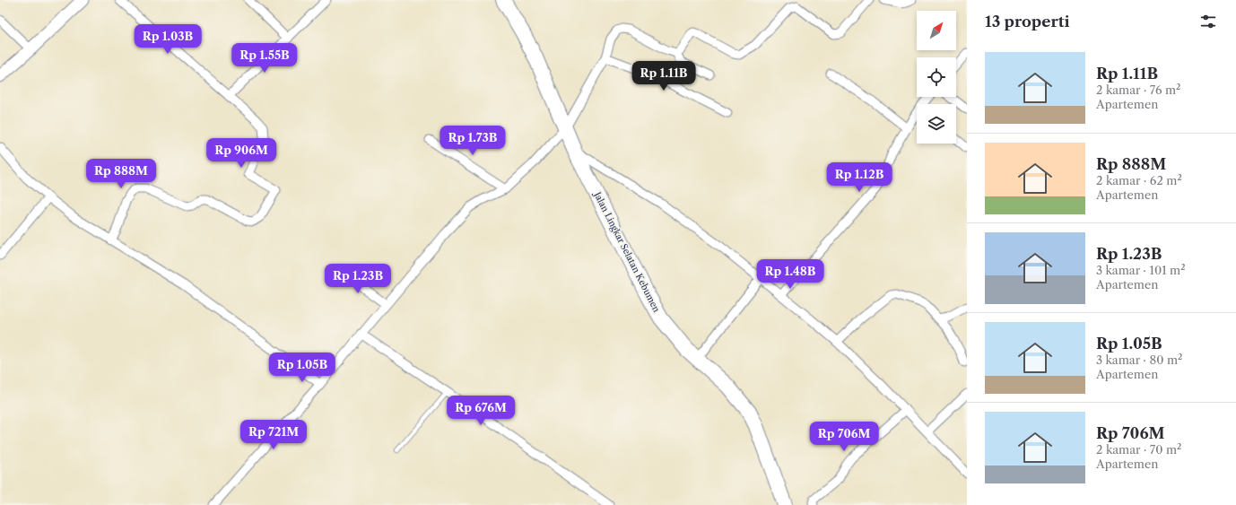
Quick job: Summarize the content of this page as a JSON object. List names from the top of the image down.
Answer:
{
  "streets": {
    "highway": ["Jalan Lingkar Selatan Kebumen"]
  },
  "north": "top right",
  "page": {
    "heading": "13 properti",
    "price": [
      "Rp 1.03B",
      "Rp 1.55B",
      "Rp 1.11B",
      "Rp 1.73B",
      "Rp 906M",
      "Rp 888M",
      "Rp 1.12B",
      "Rp 1.48B",
      "Rp 1.23B",
      "Rp 1.05B",
      "Rp 676M",
      "Rp 721M",
      "Rp 706M"
    ],
    "list": [
      {
        "name": "Rp 1.11B",
        "note": "2 kamar · 76 m² · Apartemen"
      },
      {
        "name": "Rp 888M",
        "note": "2 kamar · 62 m² · Apartemen"
      },
      {
        "name": "Rp 1.23B",
        "note": "3 kamar · 101 m² · Apartemen"
      },
      {
        "name": "Rp 1.05B",
        "note": "3 kamar · 80 m² · Apartemen"
      },
      {
        "name": "Rp 706M",
        "note": "2 kamar · 70 m² · Apartemen"
      }
    ]
  }
}
